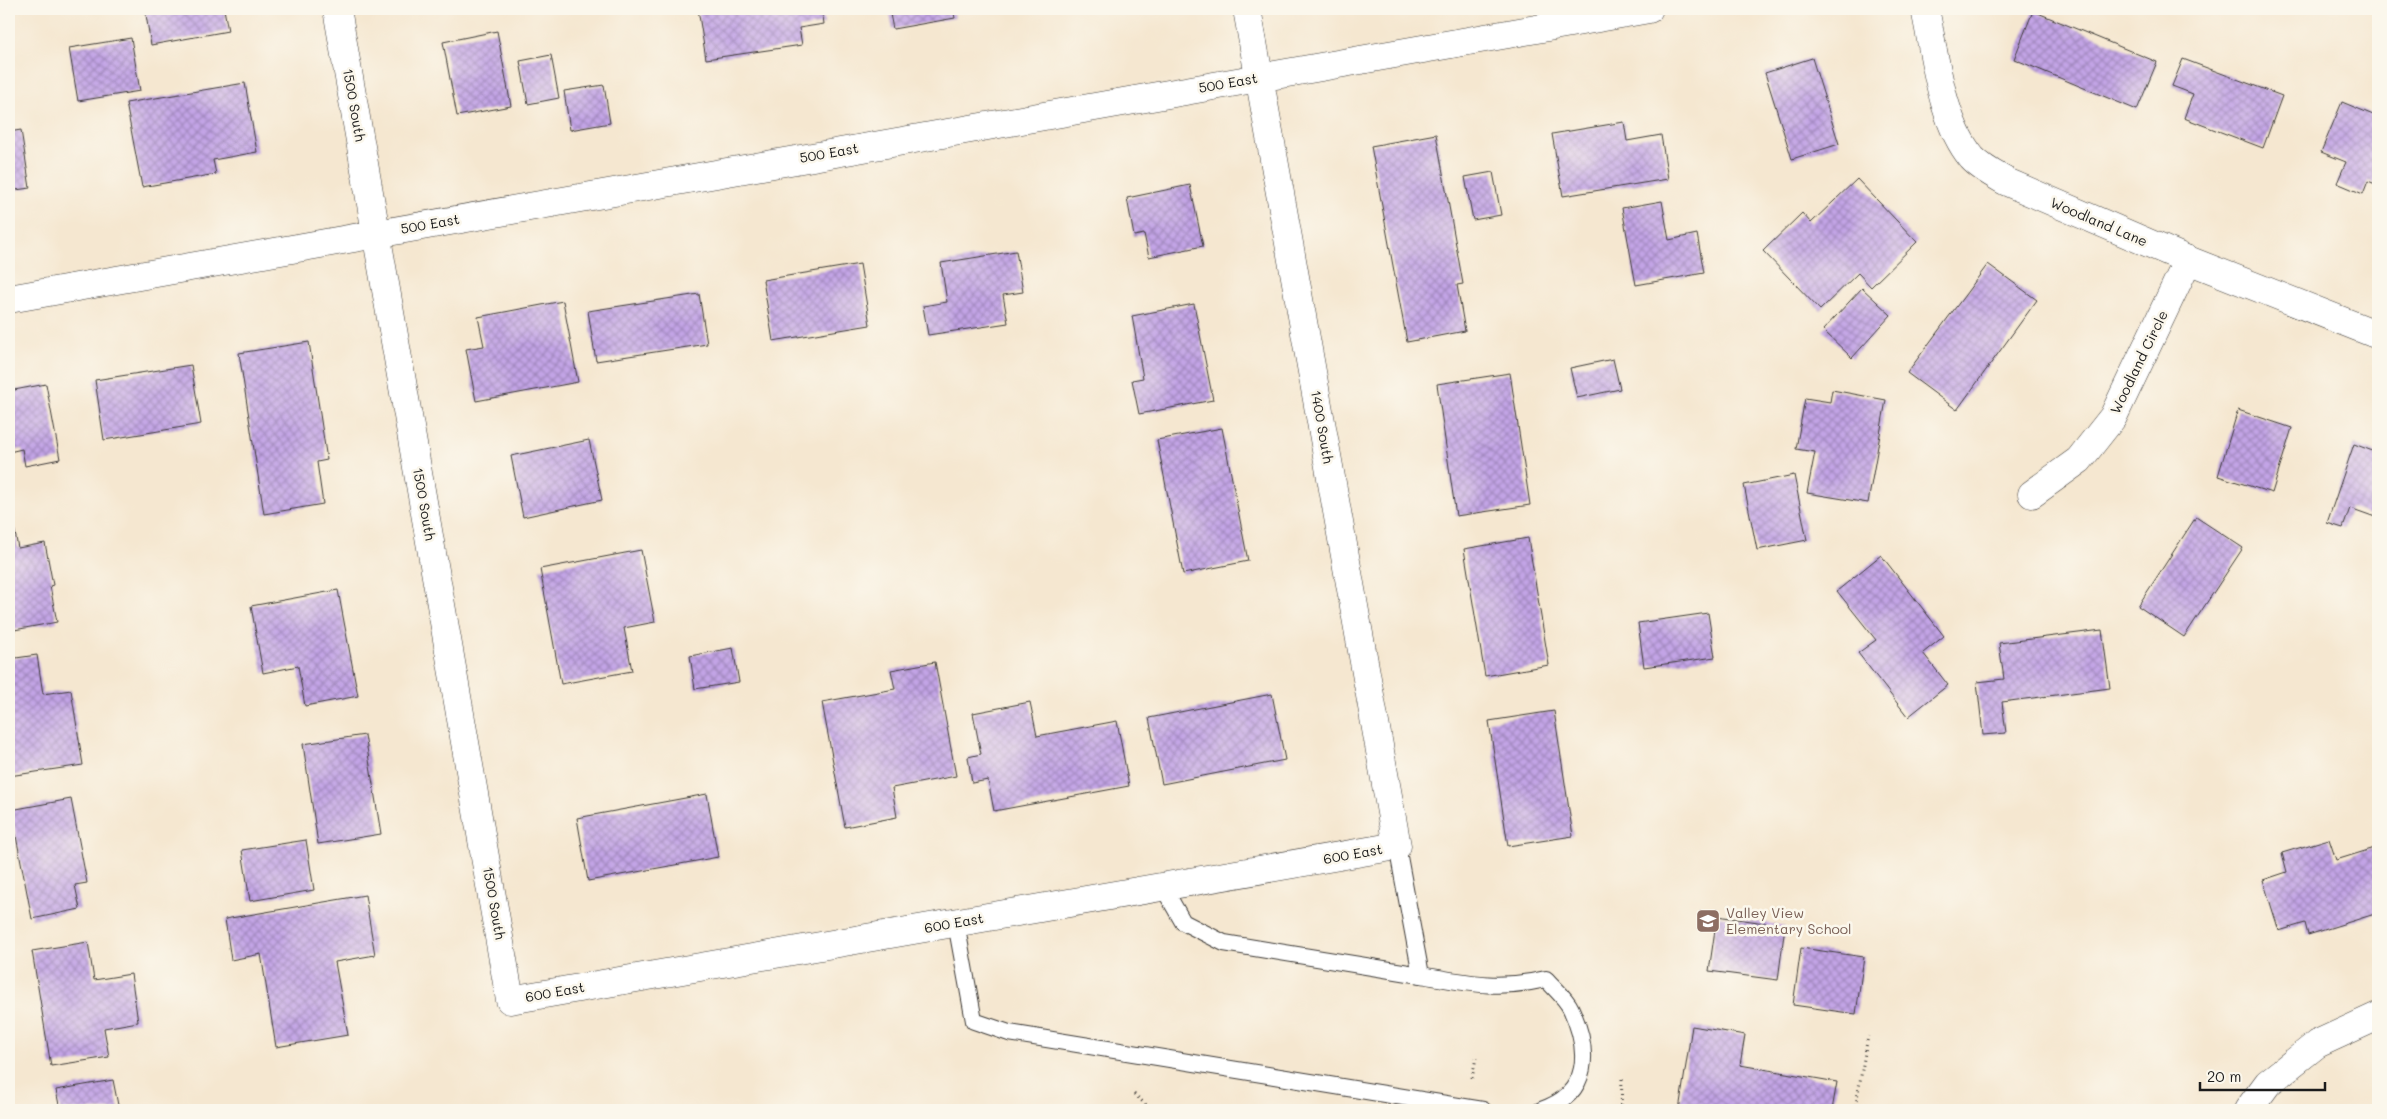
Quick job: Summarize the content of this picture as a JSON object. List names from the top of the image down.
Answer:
{
  "streets": {
    "street": [
      "500 East",
      "1500 South",
      "Woodland Lane",
      "Woodland Circle",
      "1400 South",
      "600 East"
    ]
  },
  "crossings": [
    ["500 East", "1500 South"],
    ["500 East", "1400 South"],
    ["1500 South", "600 East"],
    ["Woodland Lane", "Woodland Circle"],
    ["1400 South", "600 East"]
  ],
  "places": {
    "school or university": ["Valley View Elementary School"]
  },
  "scale_bar": "20 m"
}
